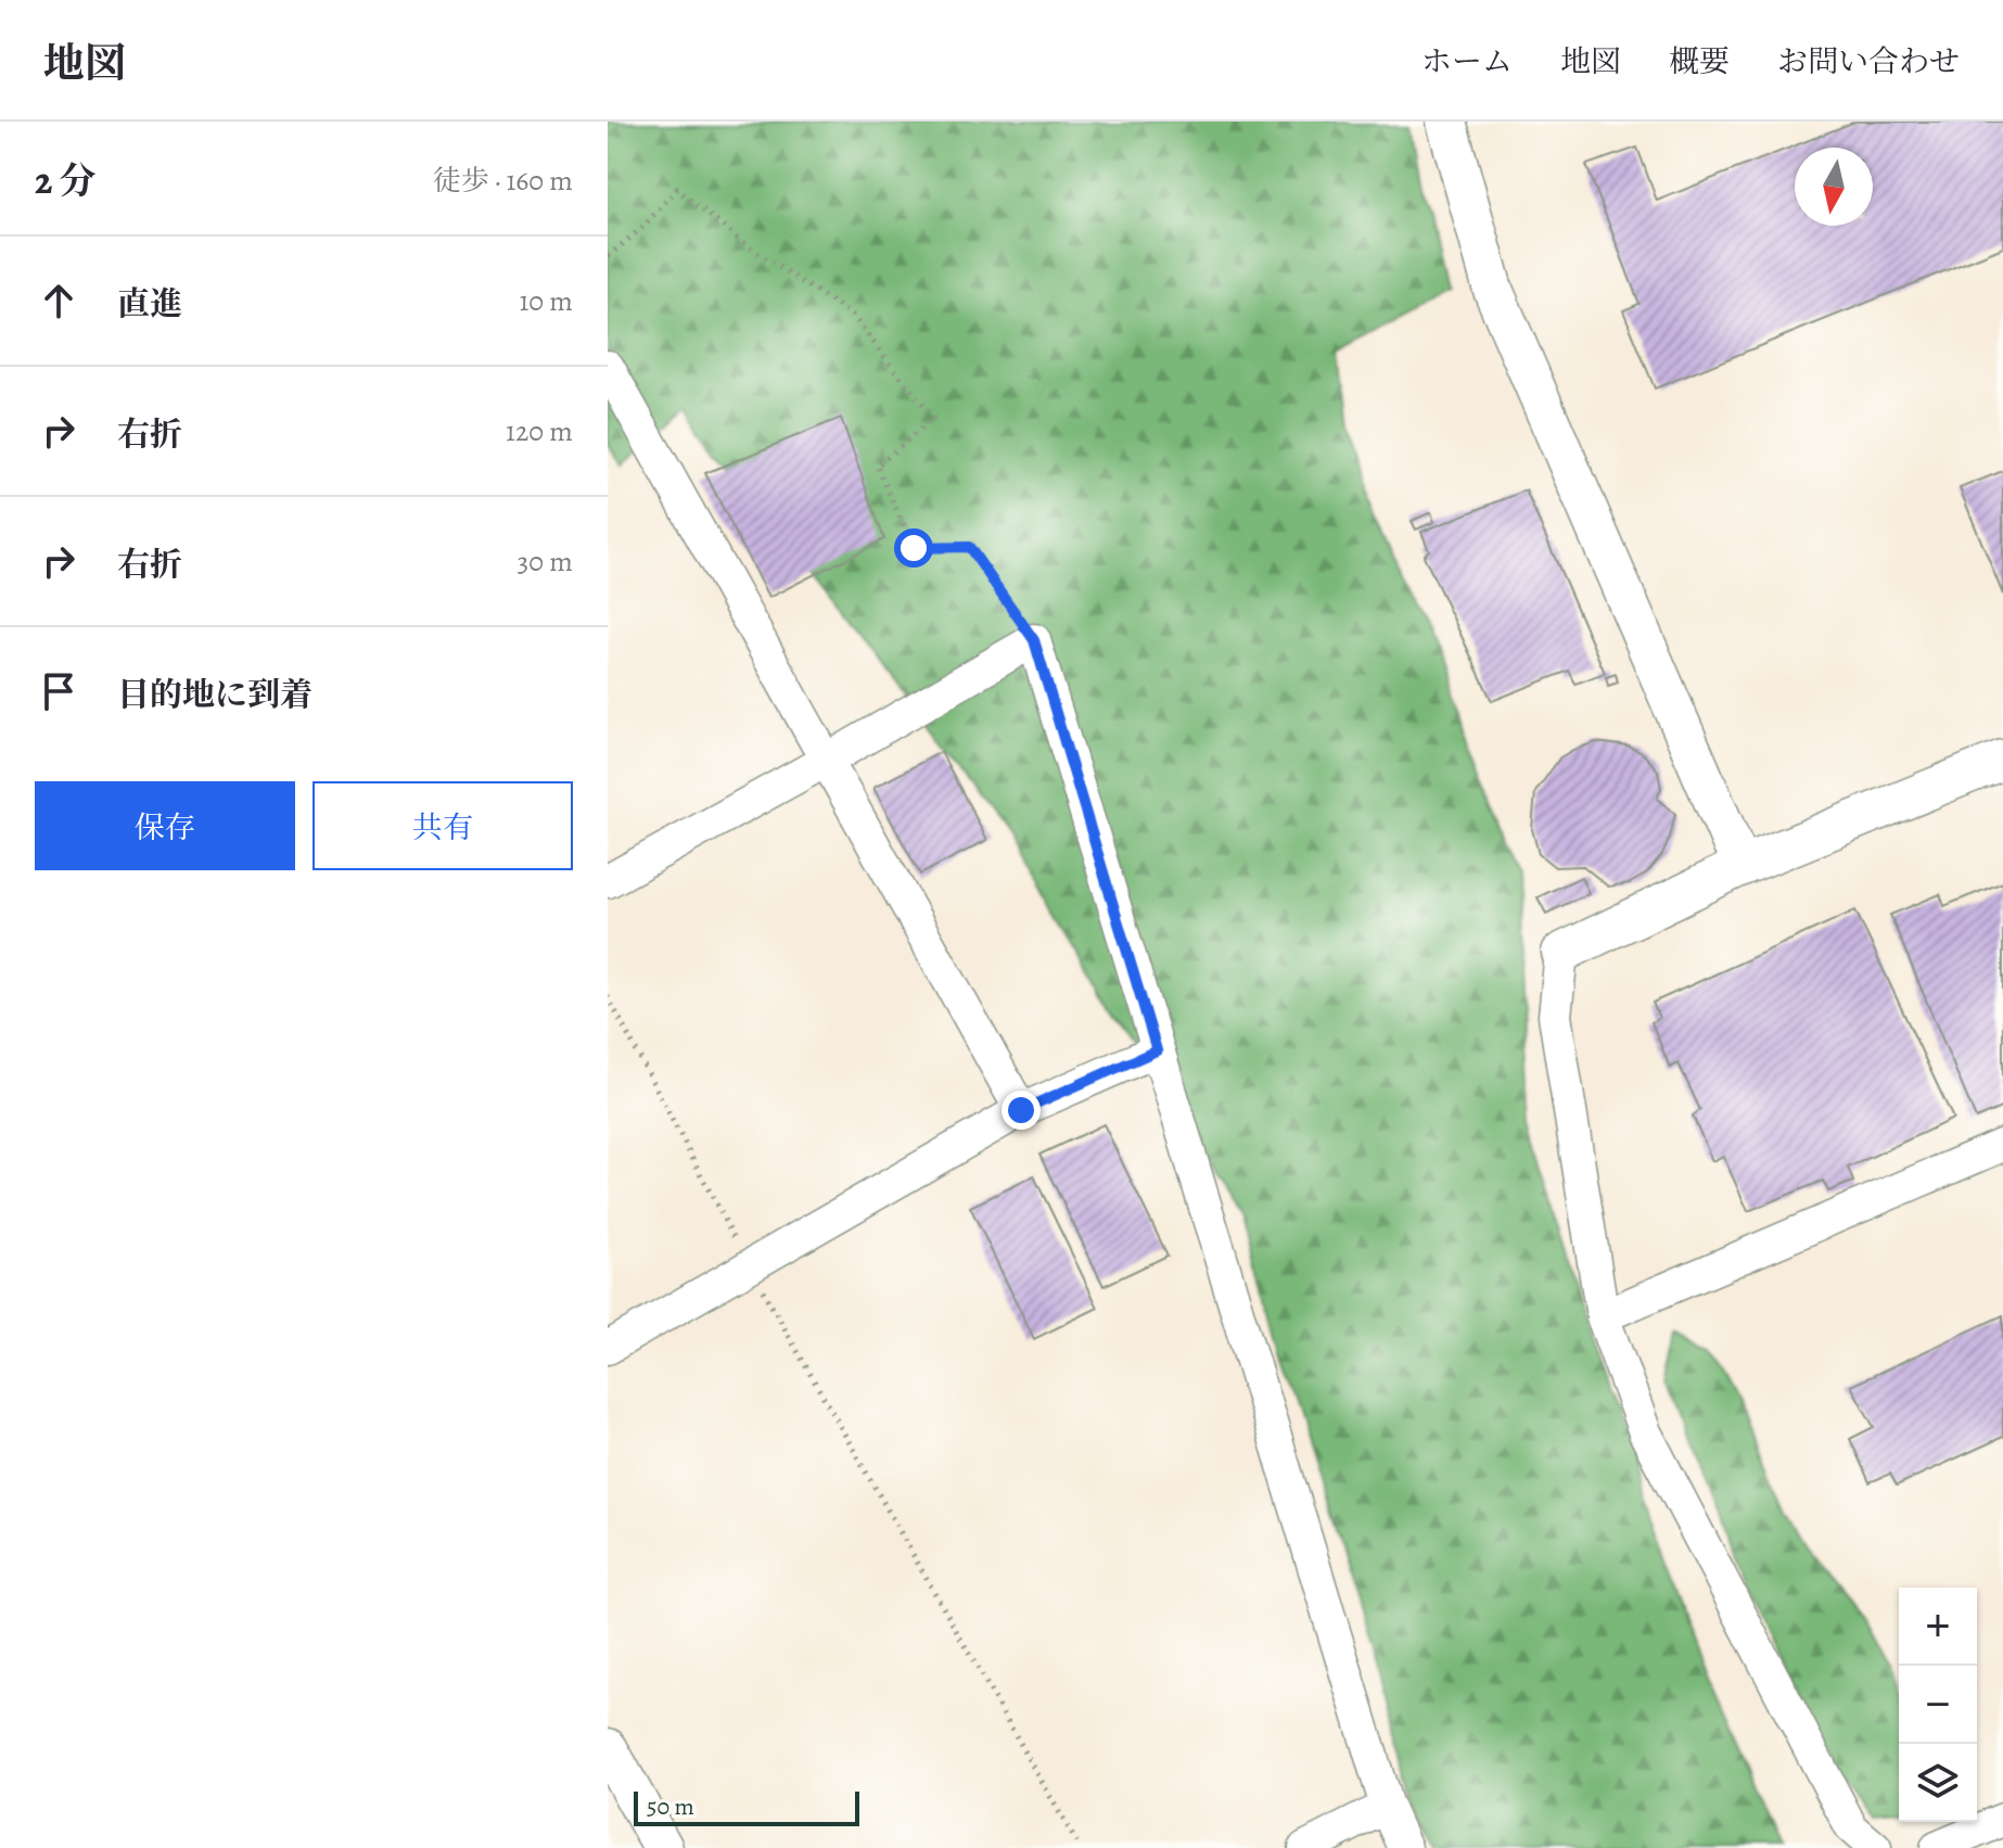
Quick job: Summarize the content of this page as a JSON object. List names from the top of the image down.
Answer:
{
  "scale_bar": "50 m",
  "north": "bottom",
  "page": {
    "header": "地図",
    "nav": [
      "ホーム",
      "地図",
      "概要",
      "お問い合わせ"
    ],
    "heading": ["2 分", "徒歩 · 160 m"],
    "list": [
      ["直進", "10 m"],
      ["右折", "120 m"],
      ["右折", "30 m"],
      "目的地に到着"
    ],
    "buttons": ["保存", "共有"],
    "map_buttons": ["+", "−"],
    "scale": "50 m"
  }
}
